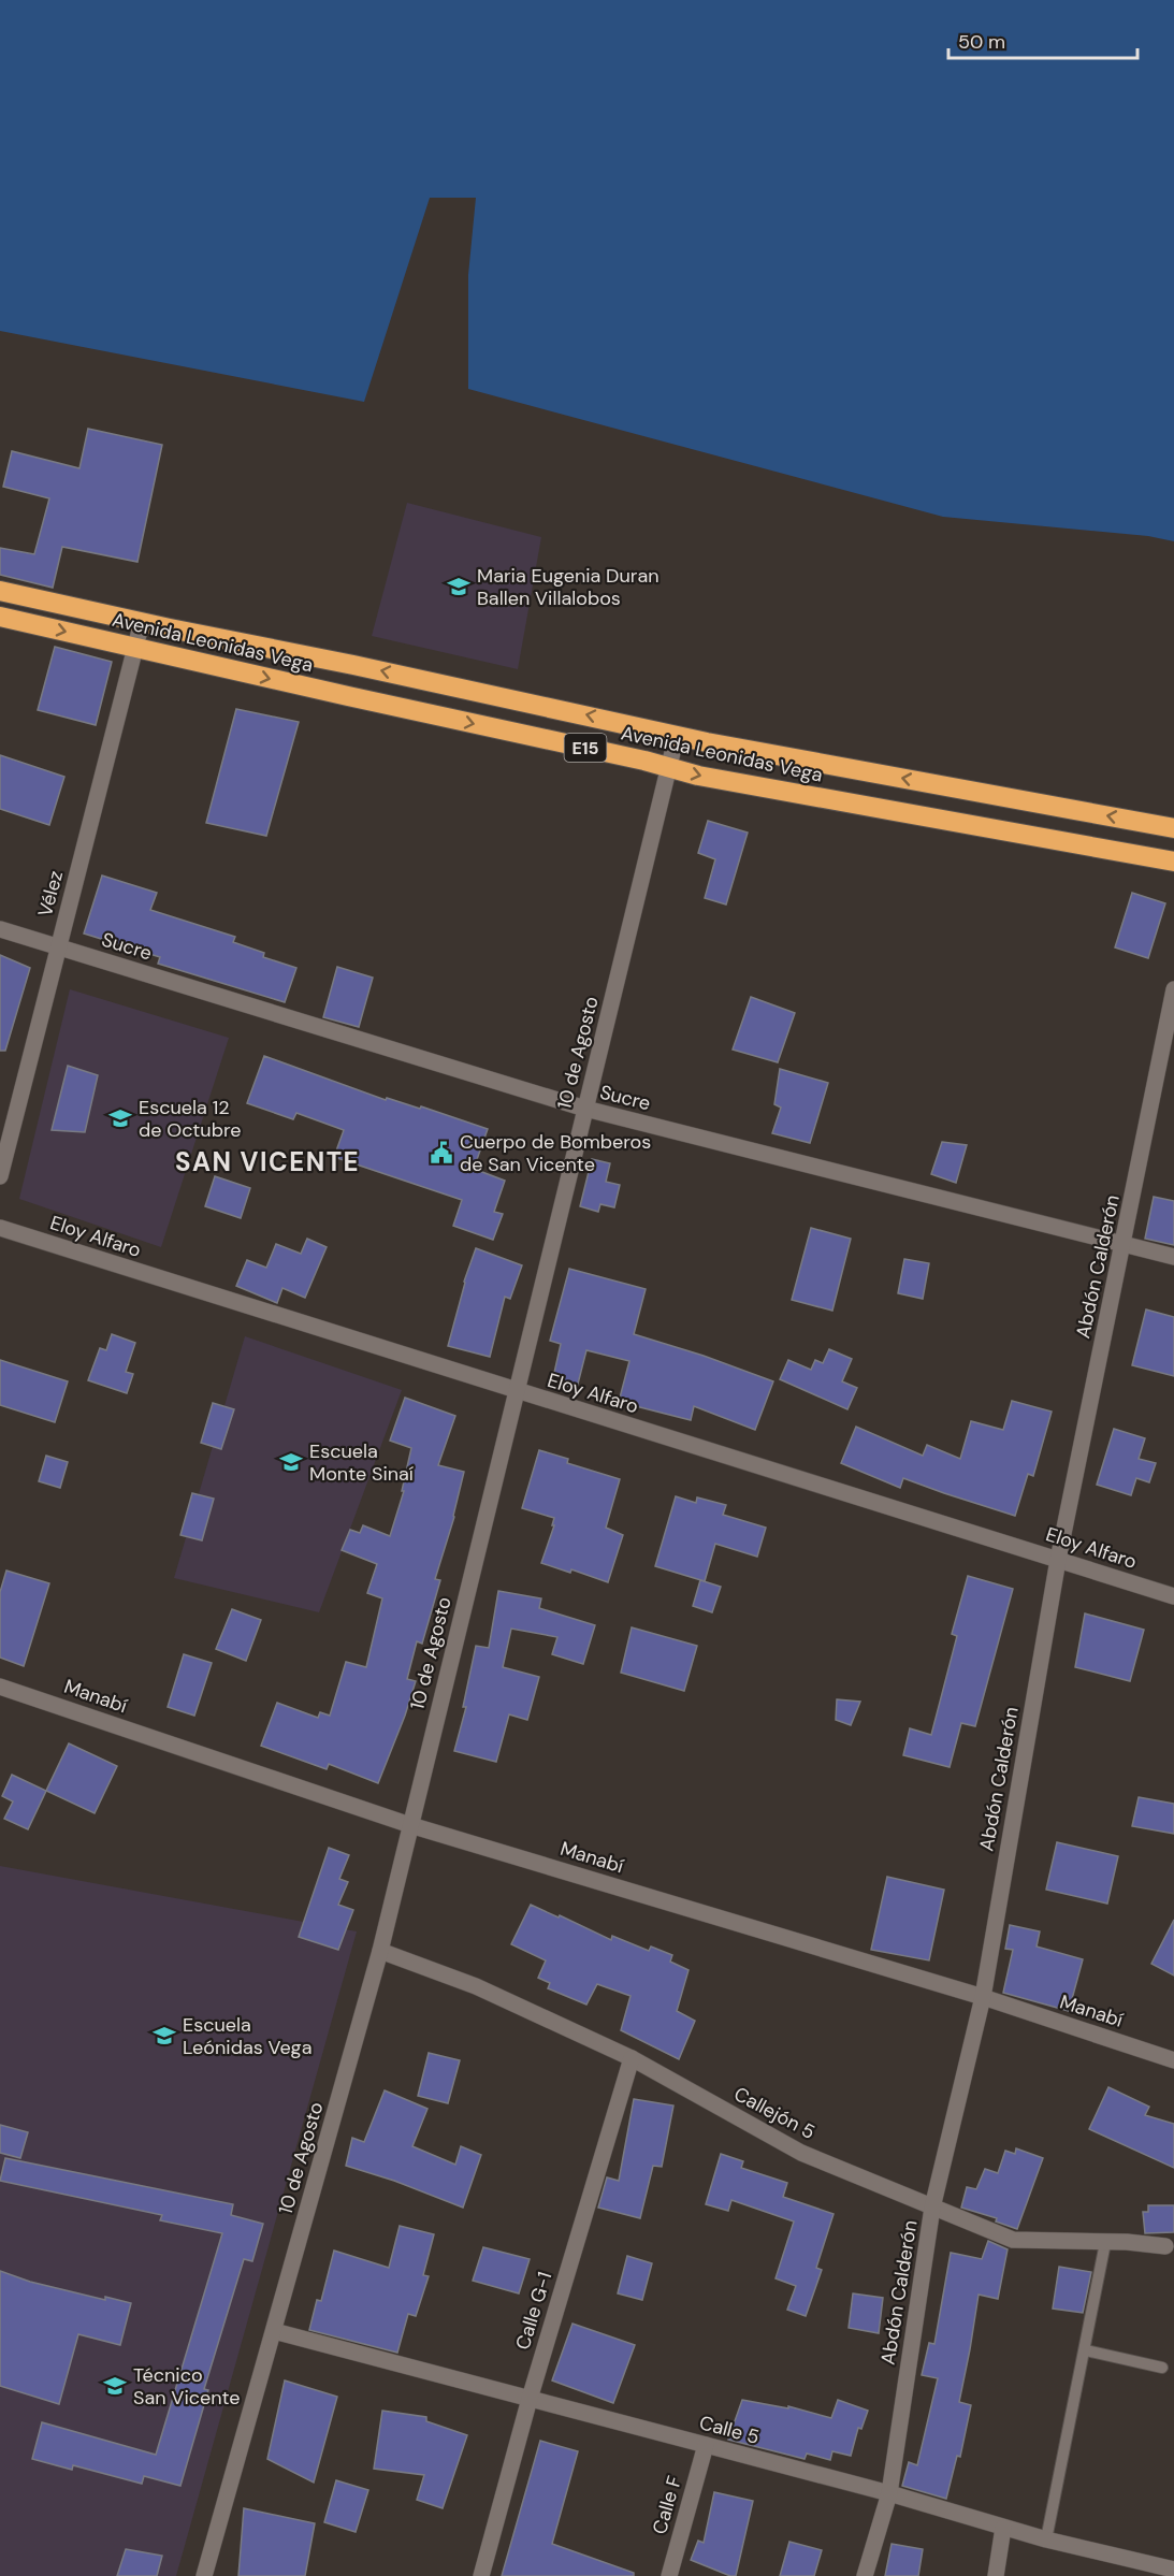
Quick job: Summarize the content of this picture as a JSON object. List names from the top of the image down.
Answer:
{
  "streets": {
    "highway": ["Avenida Leonidas Vega", "E15"],
    "street": [
      "Vélez",
      "Sucre",
      "10 de Agosto",
      "Eloy Alfaro",
      "Abdón Calderón",
      "Manabí",
      "Callejón 5",
      "Calle G-1",
      "Calle 5",
      "Calle F"
    ]
  },
  "crossings": [
    ["Avenida Leonidas Vega", "Vélez"],
    ["Avenida Leonidas Vega", "10 de Agosto"],
    ["Vélez", "Sucre"],
    ["Sucre", "10 de Agosto"],
    ["Sucre", "Abdón Calderón"],
    ["10 de Agosto", "Eloy Alfaro"],
    ["10 de Agosto", "Manabí"],
    ["10 de Agosto", "Callejón 5"],
    ["10 de Agosto", "Calle 5"],
    ["Eloy Alfaro", "Abdón Calderón"],
    ["Abdón Calderón", "Manabí"],
    ["Abdón Calderón", "Callejón 5"],
    ["Abdón Calderón", "Calle 5"],
    ["Callejón 5", "Calle G-1"],
    ["Calle G-1", "Calle 5"],
    ["Calle 5", "Calle F"]
  ],
  "districts": ["SAN VICENTE"],
  "places": {
    "school or university": [
      "Maria Eugenia Duran Ballen Villalobos",
      "Escuela 12 de Octubre",
      "Escuela Monte Sinaí",
      "Escuela Leónidas Vega",
      "Técnico San Vicente"
    ],
    "public building": ["Cuerpo de Bomberos de San Vicente"]
  },
  "scale_bar": "50 m"
}
